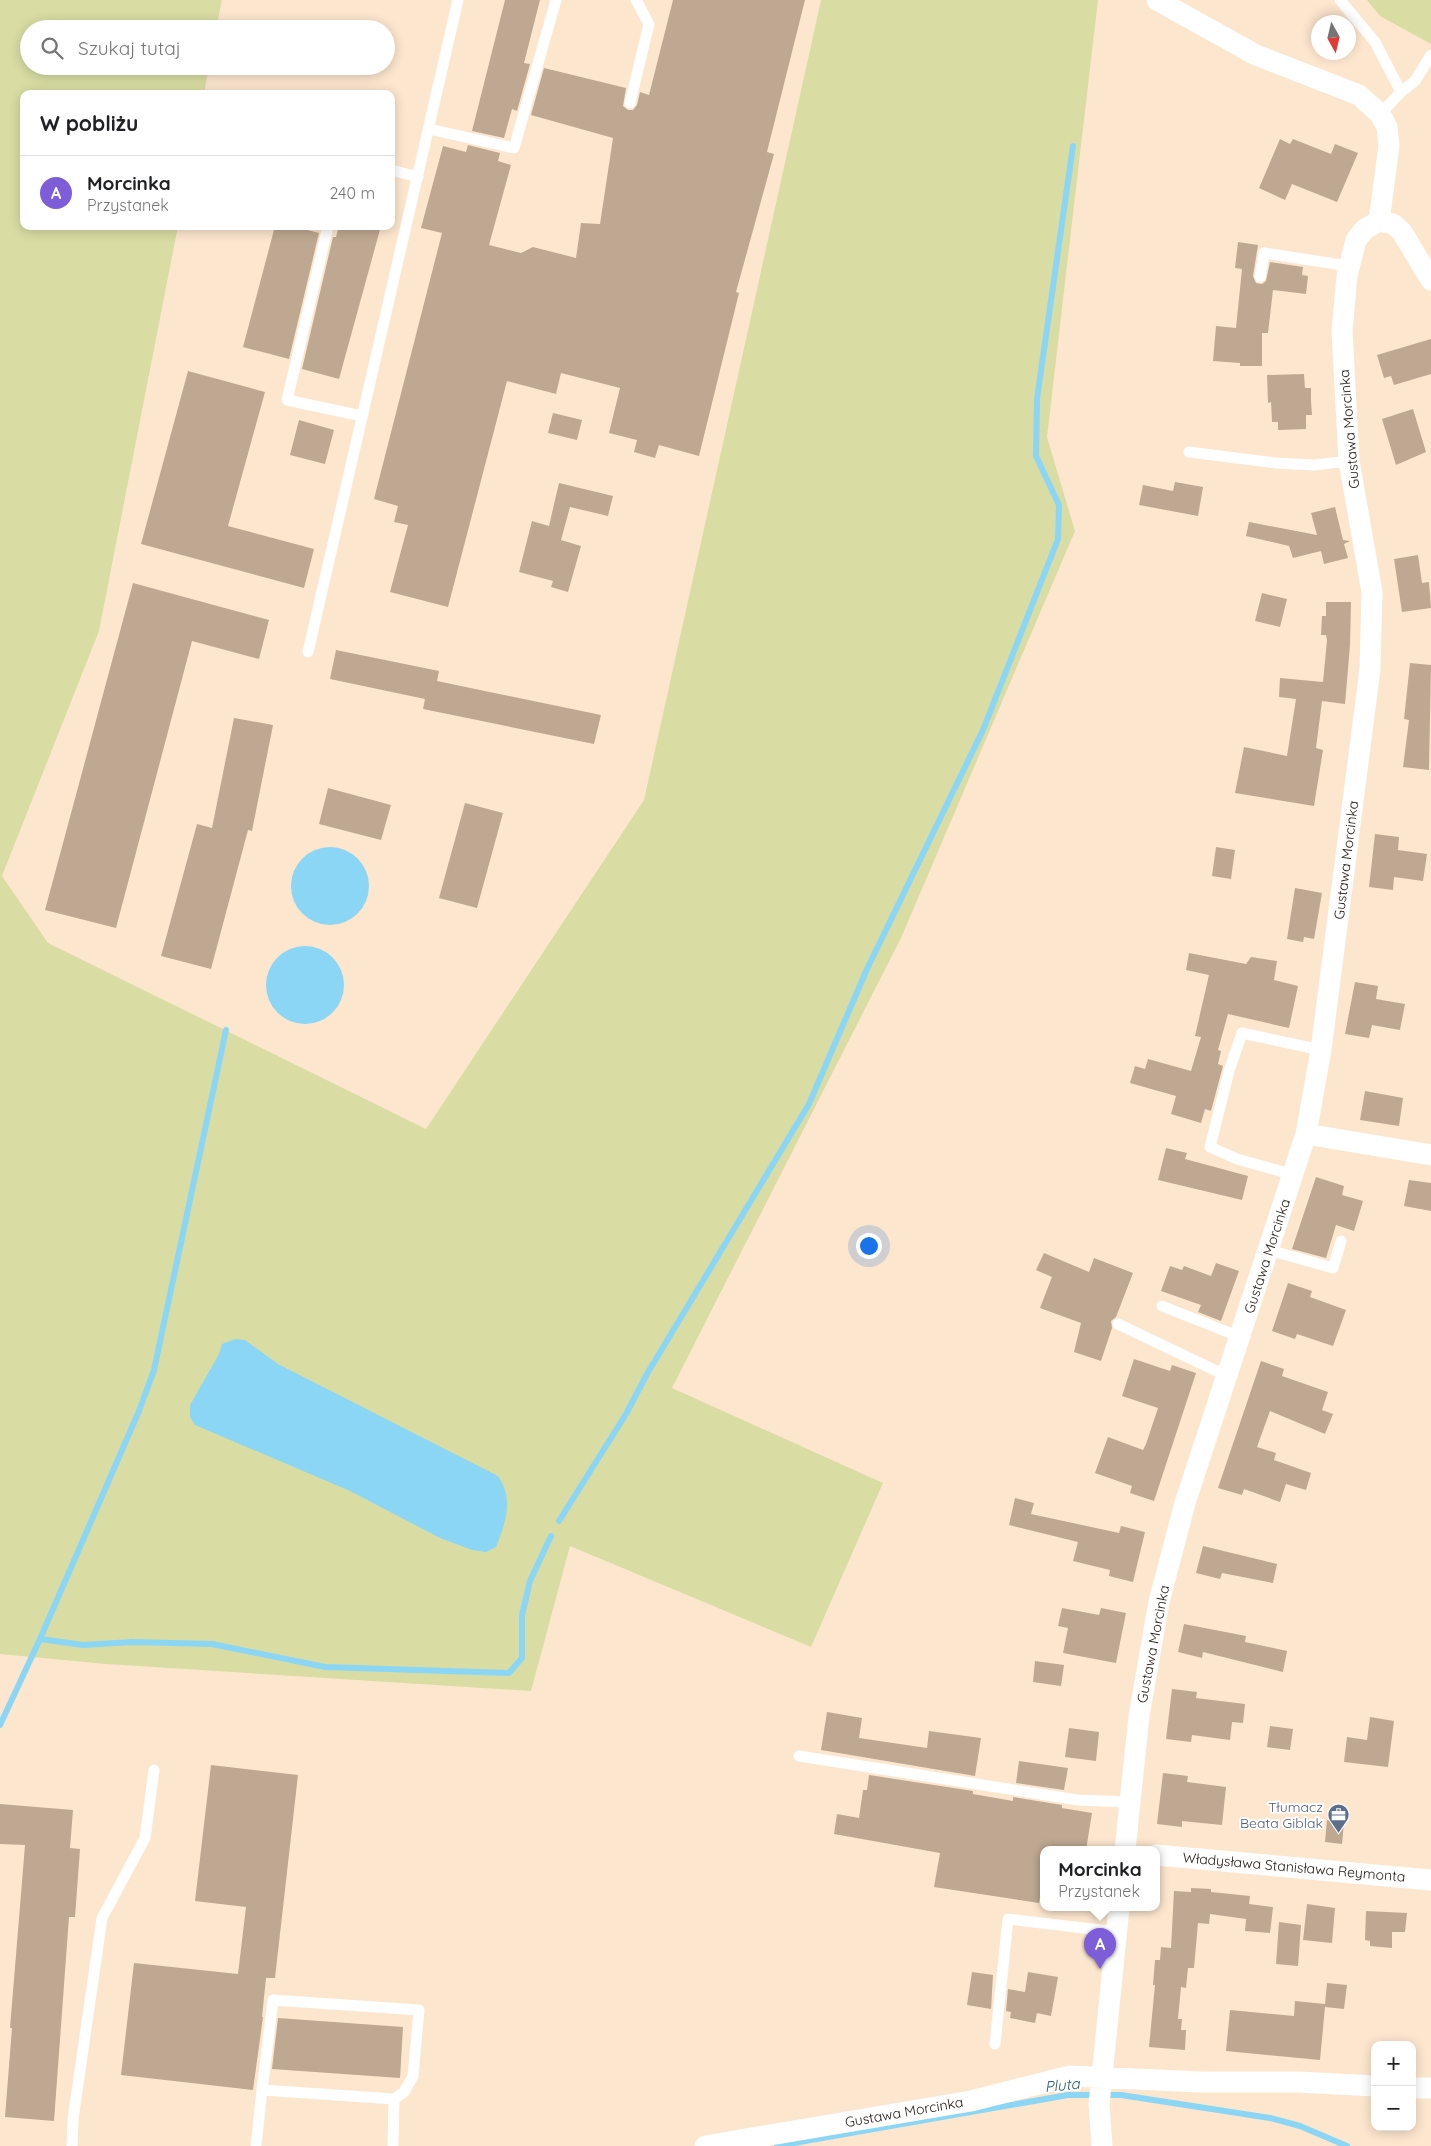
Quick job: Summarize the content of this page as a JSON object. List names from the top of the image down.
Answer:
{
  "streets": {
    "street": ["Gustawa Morcinka", "Władysława Stanisława Reymonta"]
  },
  "water": ["Pluta"],
  "places": {
    "office": ["Tłumacz Beata Giblak"]
  },
  "north": "bottom",
  "page": {
    "search": "Szukaj tutaj",
    "heading": "W pobliżu",
    "list": [
      {
        "mark": "A",
        "name": "Morcinka",
        "note": "Przystanek",
        "value": "240 m"
      }
    ],
    "popup": ["Morcinka", "Przystanek"],
    "pins": "A",
    "map_buttons": ["+", "−"]
  }
}
